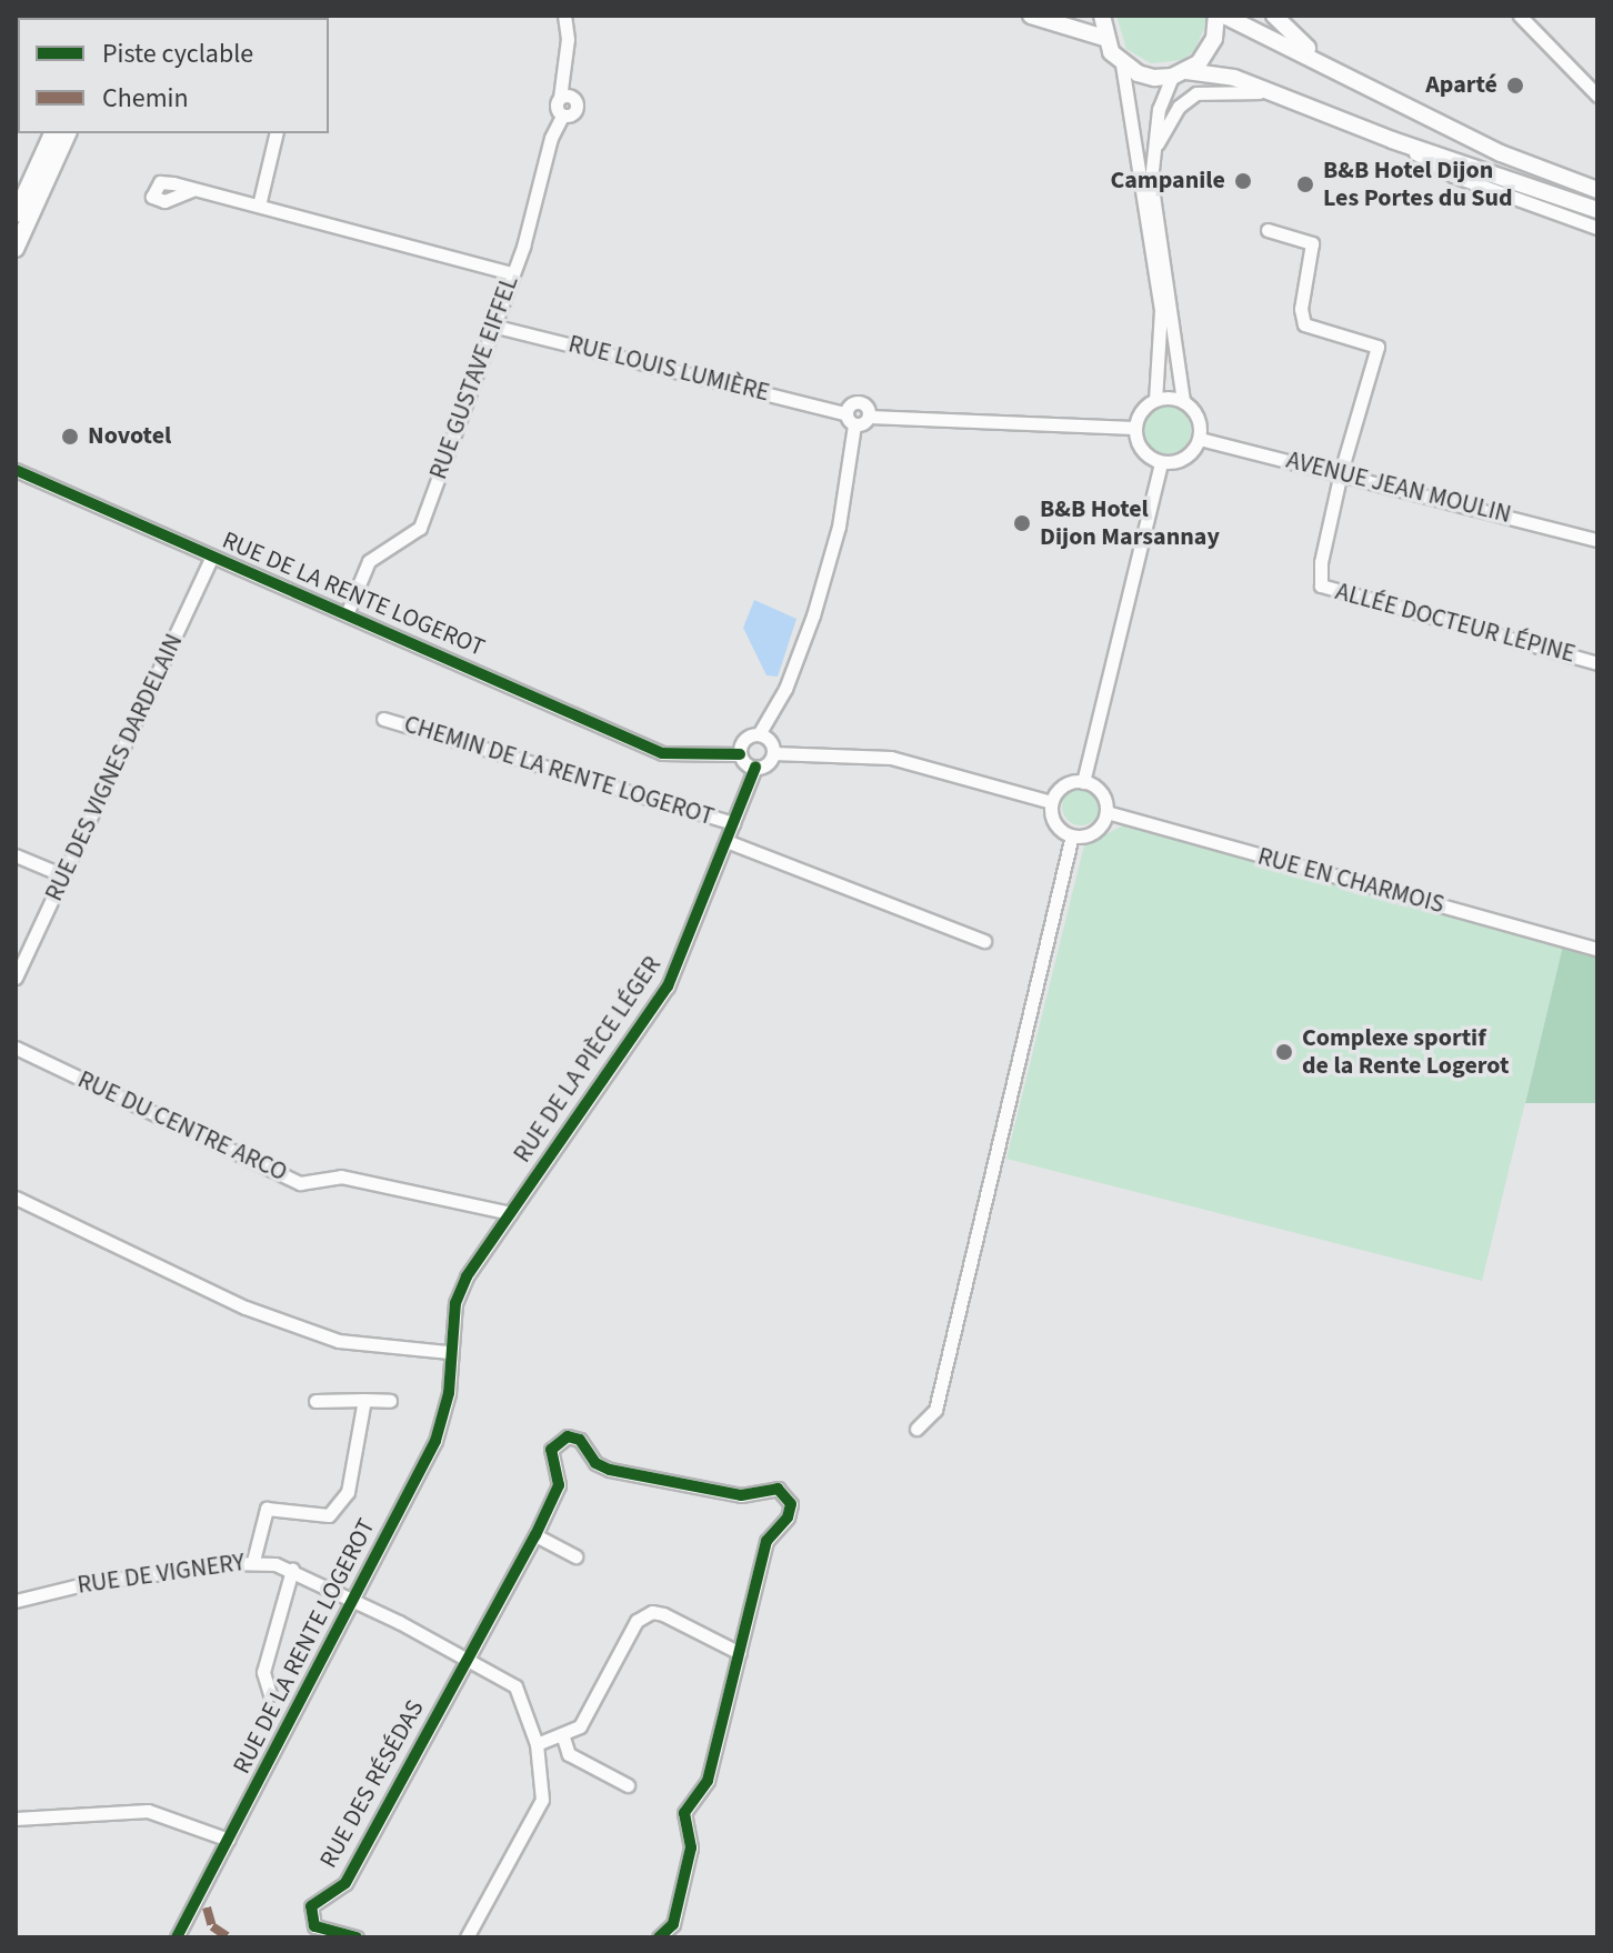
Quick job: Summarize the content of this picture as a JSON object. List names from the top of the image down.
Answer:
{
  "streets": {
    "street": [
      "RUE LOUIS LUMIÈRE",
      "RUE GUSTAVE EIFFEL",
      "AVENUE JEAN MOULIN",
      "RUE DE LA RENTE LOGEROT",
      "ALLÉE DOCTEUR LÉPINE",
      "RUE DES VIGNES DARDELAIN",
      "CHEMIN DE LA RENTE LOGEROT",
      "RUE EN CHARMOIS",
      "RUE DE LA PIÈCE LÉGER",
      "RUE DU CENTRE ARCO",
      "RUE DE VIGNERY",
      "RUE DES RÉSÉDAS"
    ]
  },
  "crossings": [
    ["RUE LOUIS LUMIÈRE", "RUE GUSTAVE EIFFEL"],
    ["RUE GUSTAVE EIFFEL", "RUE DE LA RENTE LOGEROT"],
    ["AVENUE JEAN MOULIN", "ALLÉE DOCTEUR LÉPINE"],
    ["RUE DE LA RENTE LOGEROT", "RUE DES VIGNES DARDELAIN"],
    ["RUE DE LA RENTE LOGEROT", "RUE DE LA PIÈCE LÉGER"],
    ["RUE DE LA RENTE LOGEROT", "RUE DE VIGNERY"],
    ["CHEMIN DE LA RENTE LOGEROT", "RUE DE LA PIÈCE LÉGER"],
    ["RUE DE LA PIÈCE LÉGER", "RUE DU CENTRE ARCO"],
    ["RUE DE VIGNERY", "RUE DES RÉSÉDAS"]
  ],
  "places": [
    "Aparté",
    "Campanile",
    "B&B Hotel Dijon Les Portes du Sud",
    "Novotel",
    "B&B Hotel Dijon Marsannay",
    "Complexe sportif de la Rente Logerot"
  ],
  "legend": ["Piste cyclable", "Chemin"]
}
